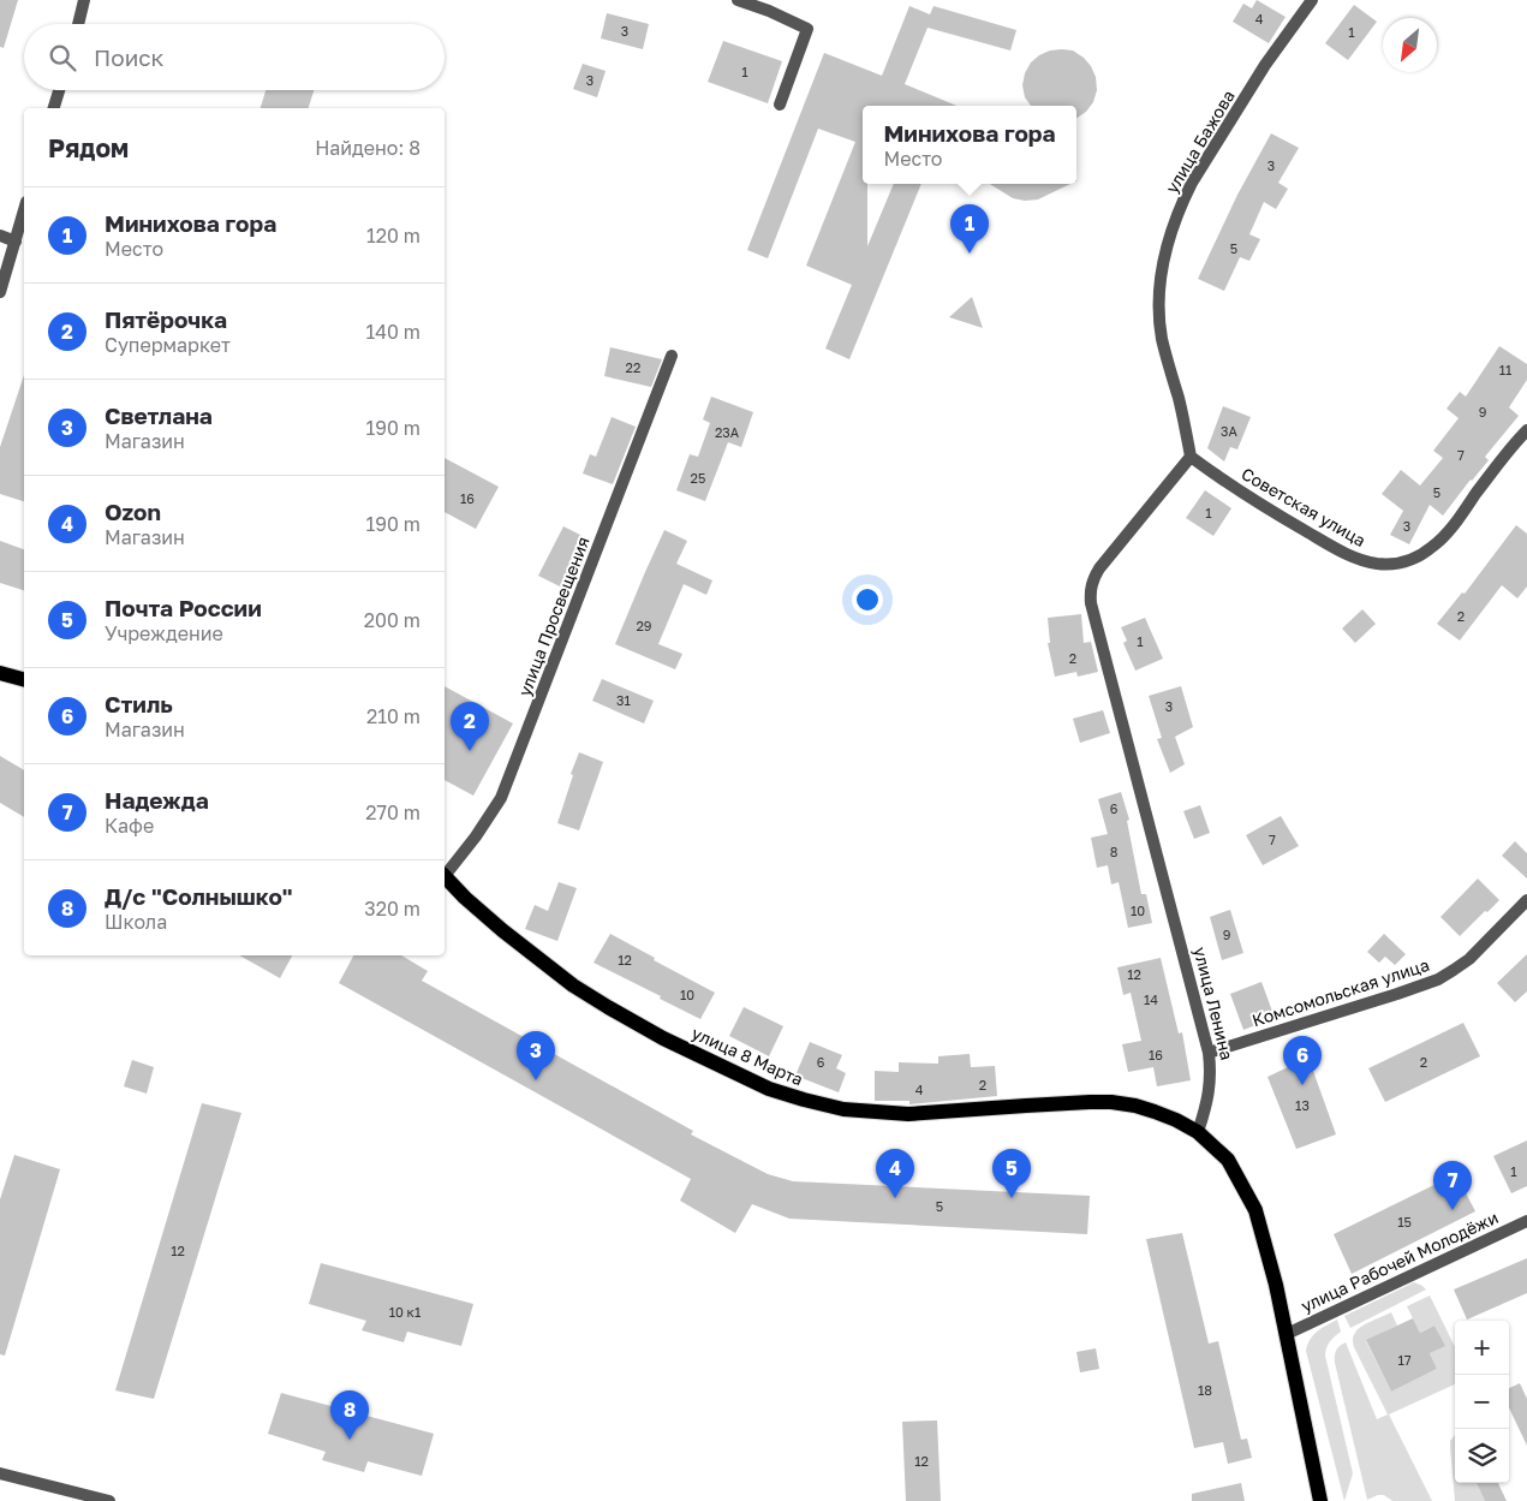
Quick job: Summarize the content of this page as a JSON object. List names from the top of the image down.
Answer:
{
  "streets": {
    "main road": ["улица 8 Марта"],
    "street": [
      "улица Бажова",
      "Советская улица",
      "улица Просвещения",
      "Комсомольская улица",
      "улица Ленина",
      "улица Рабочей Молодёжи"
    ]
  },
  "crossings": [
    ["улица Бажова", "Советская улица"],
    ["улица Бажова", "улица Ленина"],
    ["Советская улица", "улица Ленина"],
    ["Комсомольская улица", "улица Ленина"],
    ["улица Ленина", "улица 8 Марта"]
  ],
  "house_numbers": [
    "4",
    "3",
    "1",
    "1",
    "3",
    "3",
    "5",
    "22",
    "11",
    "9",
    "3А",
    "23А",
    "7",
    "25",
    "5",
    "16",
    "1",
    "3",
    "2",
    "29",
    "1",
    "2",
    "31",
    "3",
    "6",
    "7",
    "8",
    "10",
    "9",
    "12",
    "12",
    "10",
    "14",
    "16",
    "6",
    "2",
    "2",
    "4",
    "13",
    "1",
    "5",
    "15",
    "12",
    "10 к1",
    "17",
    "18",
    "12"
  ],
  "north": "bottom left",
  "page": {
    "search": "Поиск",
    "popup": ["Минихова гора", "Место"],
    "heading": ["Рядом", "Найдено: 8"],
    "list": [
      {
        "mark": "1",
        "name": "Минихова гора",
        "note": "Место",
        "value": "120 m"
      },
      {
        "mark": "2",
        "name": "Пятёрочка",
        "note": "Супермаркет",
        "value": "140 m"
      },
      {
        "mark": "3",
        "name": "Светлана",
        "note": "Магазин",
        "value": "190 m"
      },
      {
        "mark": "4",
        "name": "Ozon",
        "note": "Магазин",
        "value": "190 m"
      },
      {
        "mark": "5",
        "name": "Почта России",
        "note": "Учреждение",
        "value": "200 m"
      },
      {
        "mark": "6",
        "name": "Стиль",
        "note": "Магазин",
        "value": "210 m"
      },
      {
        "mark": "7",
        "name": "Надежда",
        "note": "Кафе",
        "value": "270 m"
      },
      {
        "mark": "8",
        "name": "Д/с \"Солнышко\"",
        "note": "Школа",
        "value": "320 m"
      }
    ],
    "pins": [
      "1",
      "2",
      "3",
      "6",
      "4",
      "5",
      "7",
      "8"
    ],
    "map_buttons": ["+", "−"]
  }
}
